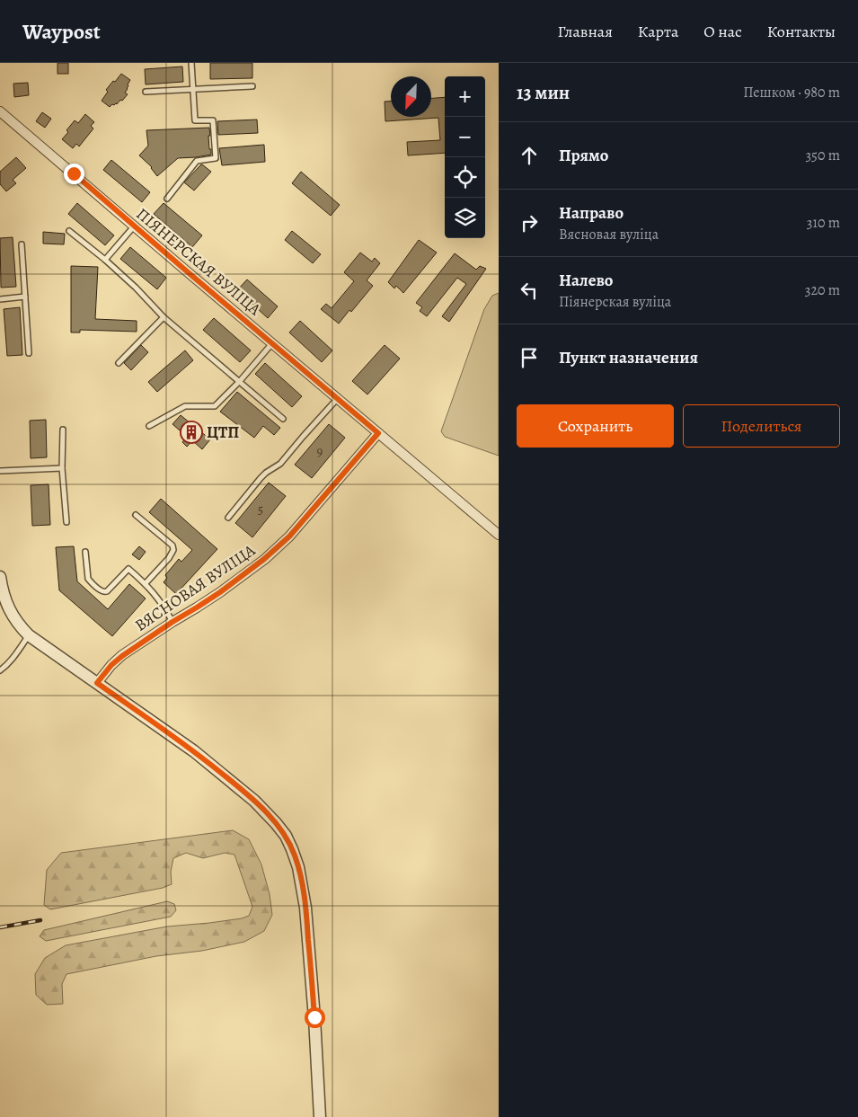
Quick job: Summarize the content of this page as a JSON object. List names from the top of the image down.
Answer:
{
  "streets": {
    "street": ["ПІЯНЕРСКАЯ ВУЛІЦА", "ВЯСНОВАЯ ВУЛІЦА"]
  },
  "crossings": [
    ["ПІЯНЕРСКАЯ ВУЛІЦА", "ВЯСНОВАЯ ВУЛІЦА"]
  ],
  "places": {
    "building": ["ЦТП"]
  },
  "house_numbers": ["9", "5"],
  "north": "bottom left",
  "page": {
    "header": "Waypost",
    "nav": [
      "Главная",
      "Карта",
      "О нас",
      "Контакты"
    ],
    "heading": ["13 мин", "Пешком · 980 m"],
    "map_buttons": ["+", "−"],
    "list": [
      ["Прямо", "350 m"],
      ["Направо", "Вясновая вуліца", "310 m"],
      ["Налево", "Піянерская вуліца", "320 m"],
      "Пункт назначения"
    ],
    "buttons": ["Сохранить", "Поделиться"]
  }
}
